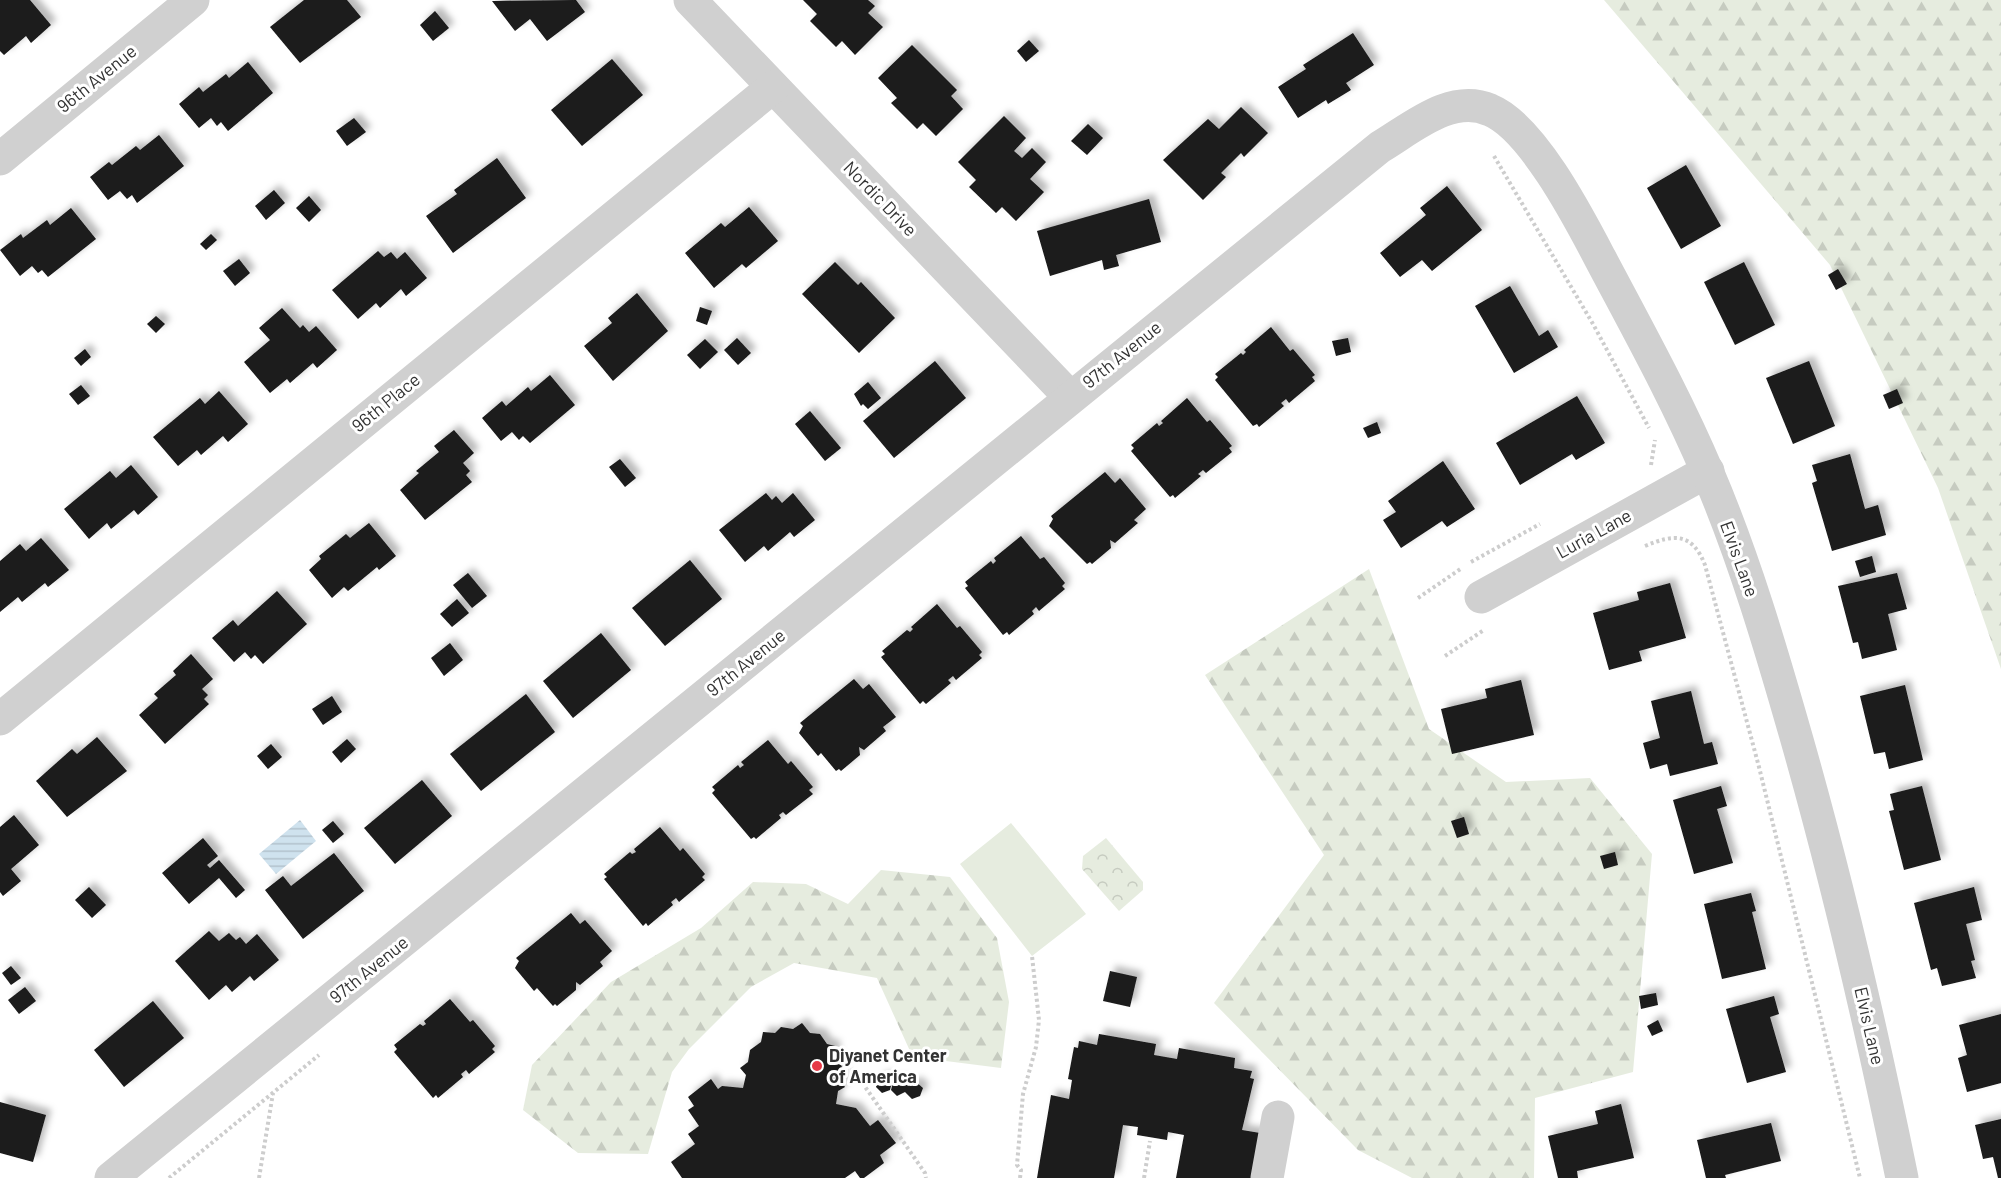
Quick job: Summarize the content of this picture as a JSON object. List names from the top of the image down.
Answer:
{
  "streets": {
    "street": [
      "96th Avenue",
      "Nordic Drive",
      "97th Avenue",
      "96th Place",
      "Luria Lane",
      "Elvis Lane"
    ]
  },
  "crossings": [
    ["Nordic Drive", "97th Avenue"],
    ["Nordic Drive", "96th Place"],
    ["97th Avenue", "Elvis Lane"],
    ["Luria Lane", "Elvis Lane"]
  ],
  "places": ["Diyanet Center of America"]
}
